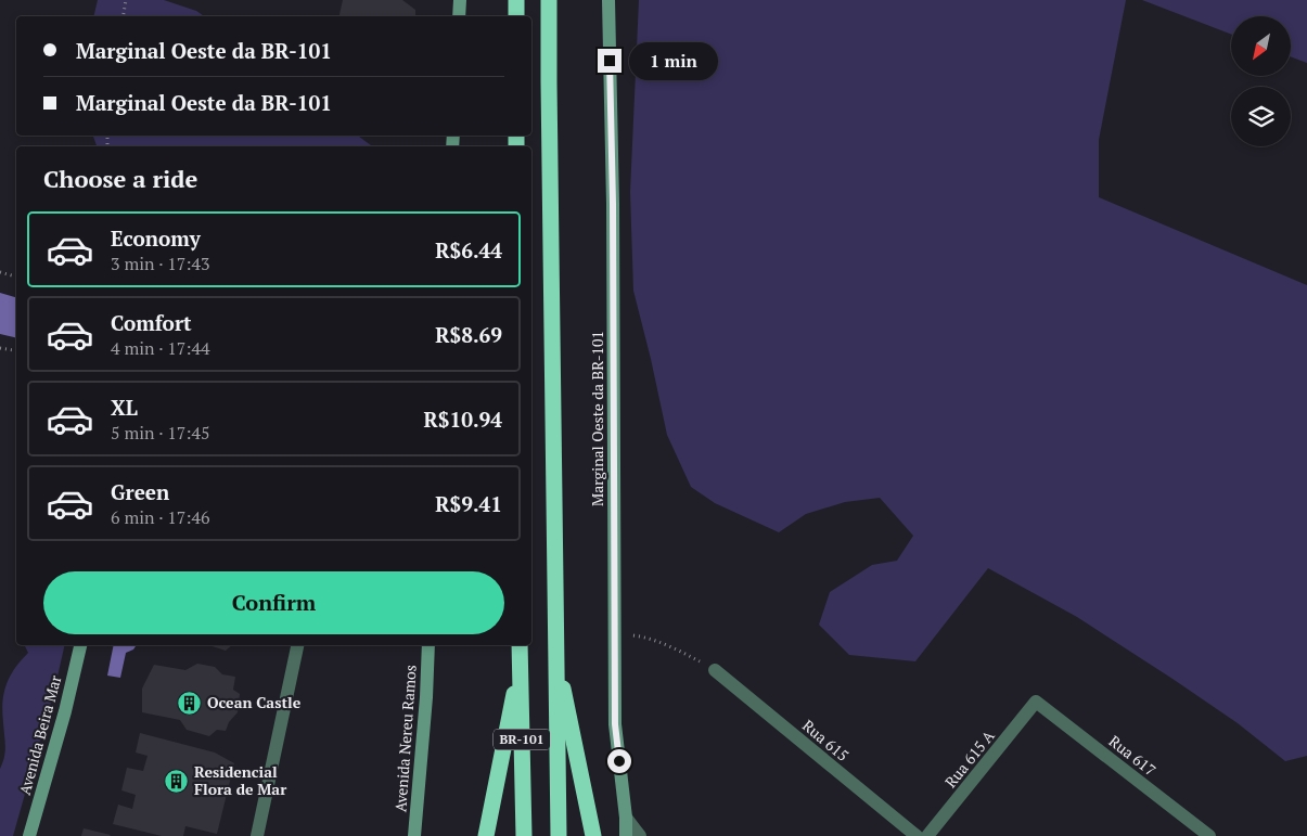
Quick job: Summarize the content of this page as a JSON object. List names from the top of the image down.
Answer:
{
  "streets": {
    "highway": ["BR-101"],
    "main road": ["Marginal Oeste da BR-101", "Avenida Beira Mar", "Avenida Nereu Ramos"],
    "street": ["Rua 615", "Rua 617", "Rua 615 A"]
  },
  "crossings": [
    ["Rua 617", "Rua 615 A"]
  ],
  "places": {
    "building": ["Ocean Castle", "Residencial Flora de Mar"]
  },
  "north": "bottom left",
  "page": {
    "banner": ["Marginal Oeste da BR-101", "Marginal Oeste da BR-101"],
    "bubble": "1 min",
    "heading": "Choose a ride",
    "list": [
      {
        "name": "Economy",
        "note": "3 min · 17:43",
        "value": "R$6.44"
      },
      {
        "name": "Comfort",
        "note": "4 min · 17:44",
        "value": "R$8.69"
      },
      {
        "name": "XL",
        "note": "5 min · 17:45",
        "value": "R$10.94"
      },
      {
        "name": "Green",
        "note": "6 min · 17:46",
        "value": "R$9.41"
      }
    ],
    "buttons": "Confirm"
  }
}
